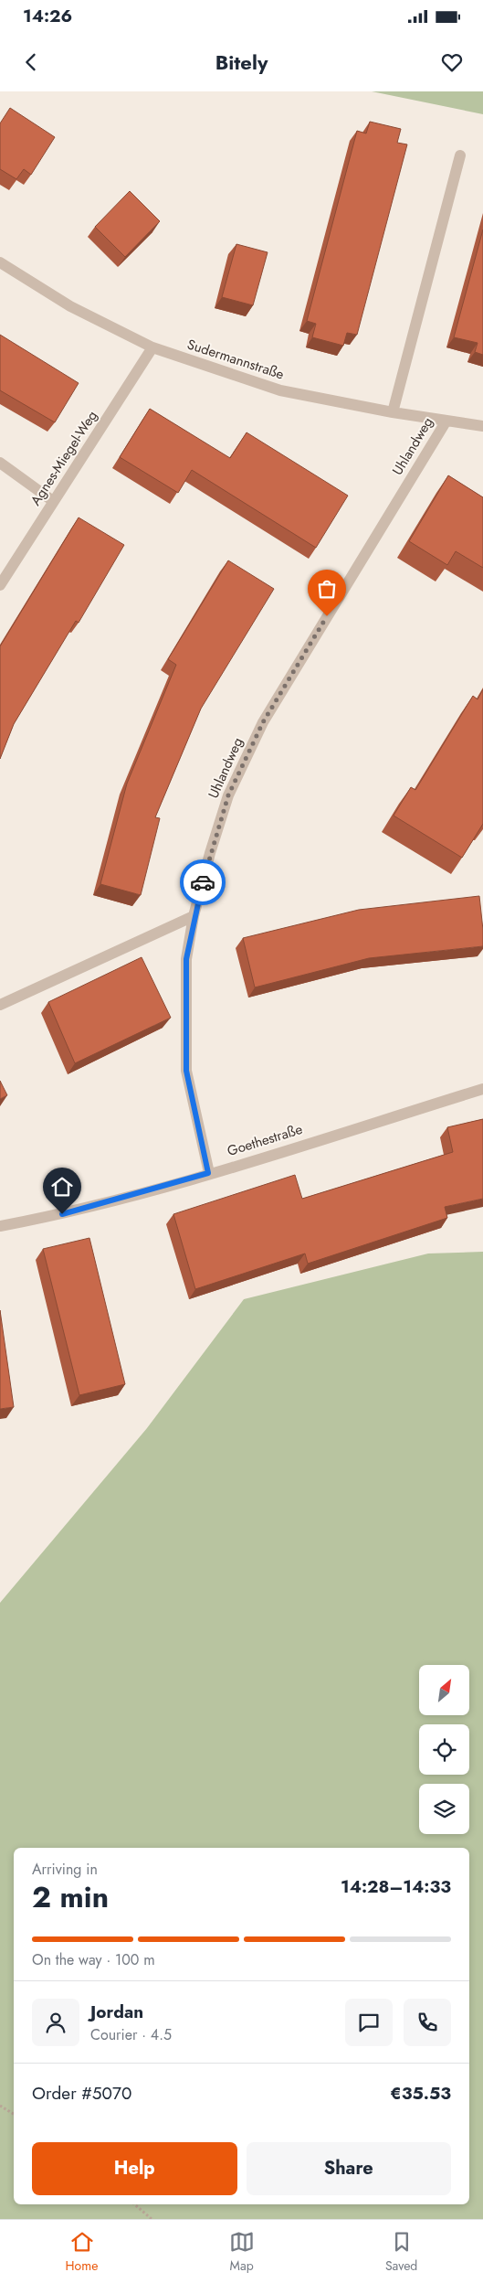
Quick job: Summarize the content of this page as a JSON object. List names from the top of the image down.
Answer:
{
  "streets": {
    "street": [
      "Sudermannstraße",
      "Uhlandweg",
      "Agnes-Miegel-Weg",
      "Goethestraße"
    ]
  },
  "crossings": [
    ["Sudermannstraße", "Uhlandweg"],
    ["Sudermannstraße", "Agnes-Miegel-Weg"],
    ["Uhlandweg", "Goethestraße"]
  ],
  "north": "top right",
  "page": {
    "status": "14:26",
    "header": "Bitely",
    "heading": ["2 min", "Arriving in", "14:28–14:33"],
    "panel": [
      "Jordan",
      "Courier · 4.5",
      "Order #5070",
      "€35.53"
    ],
    "bar": "On the way · 100 m",
    "buttons": ["Help", "Share"],
    "tabs": ["Home", "Map", "Saved"]
  }
}
